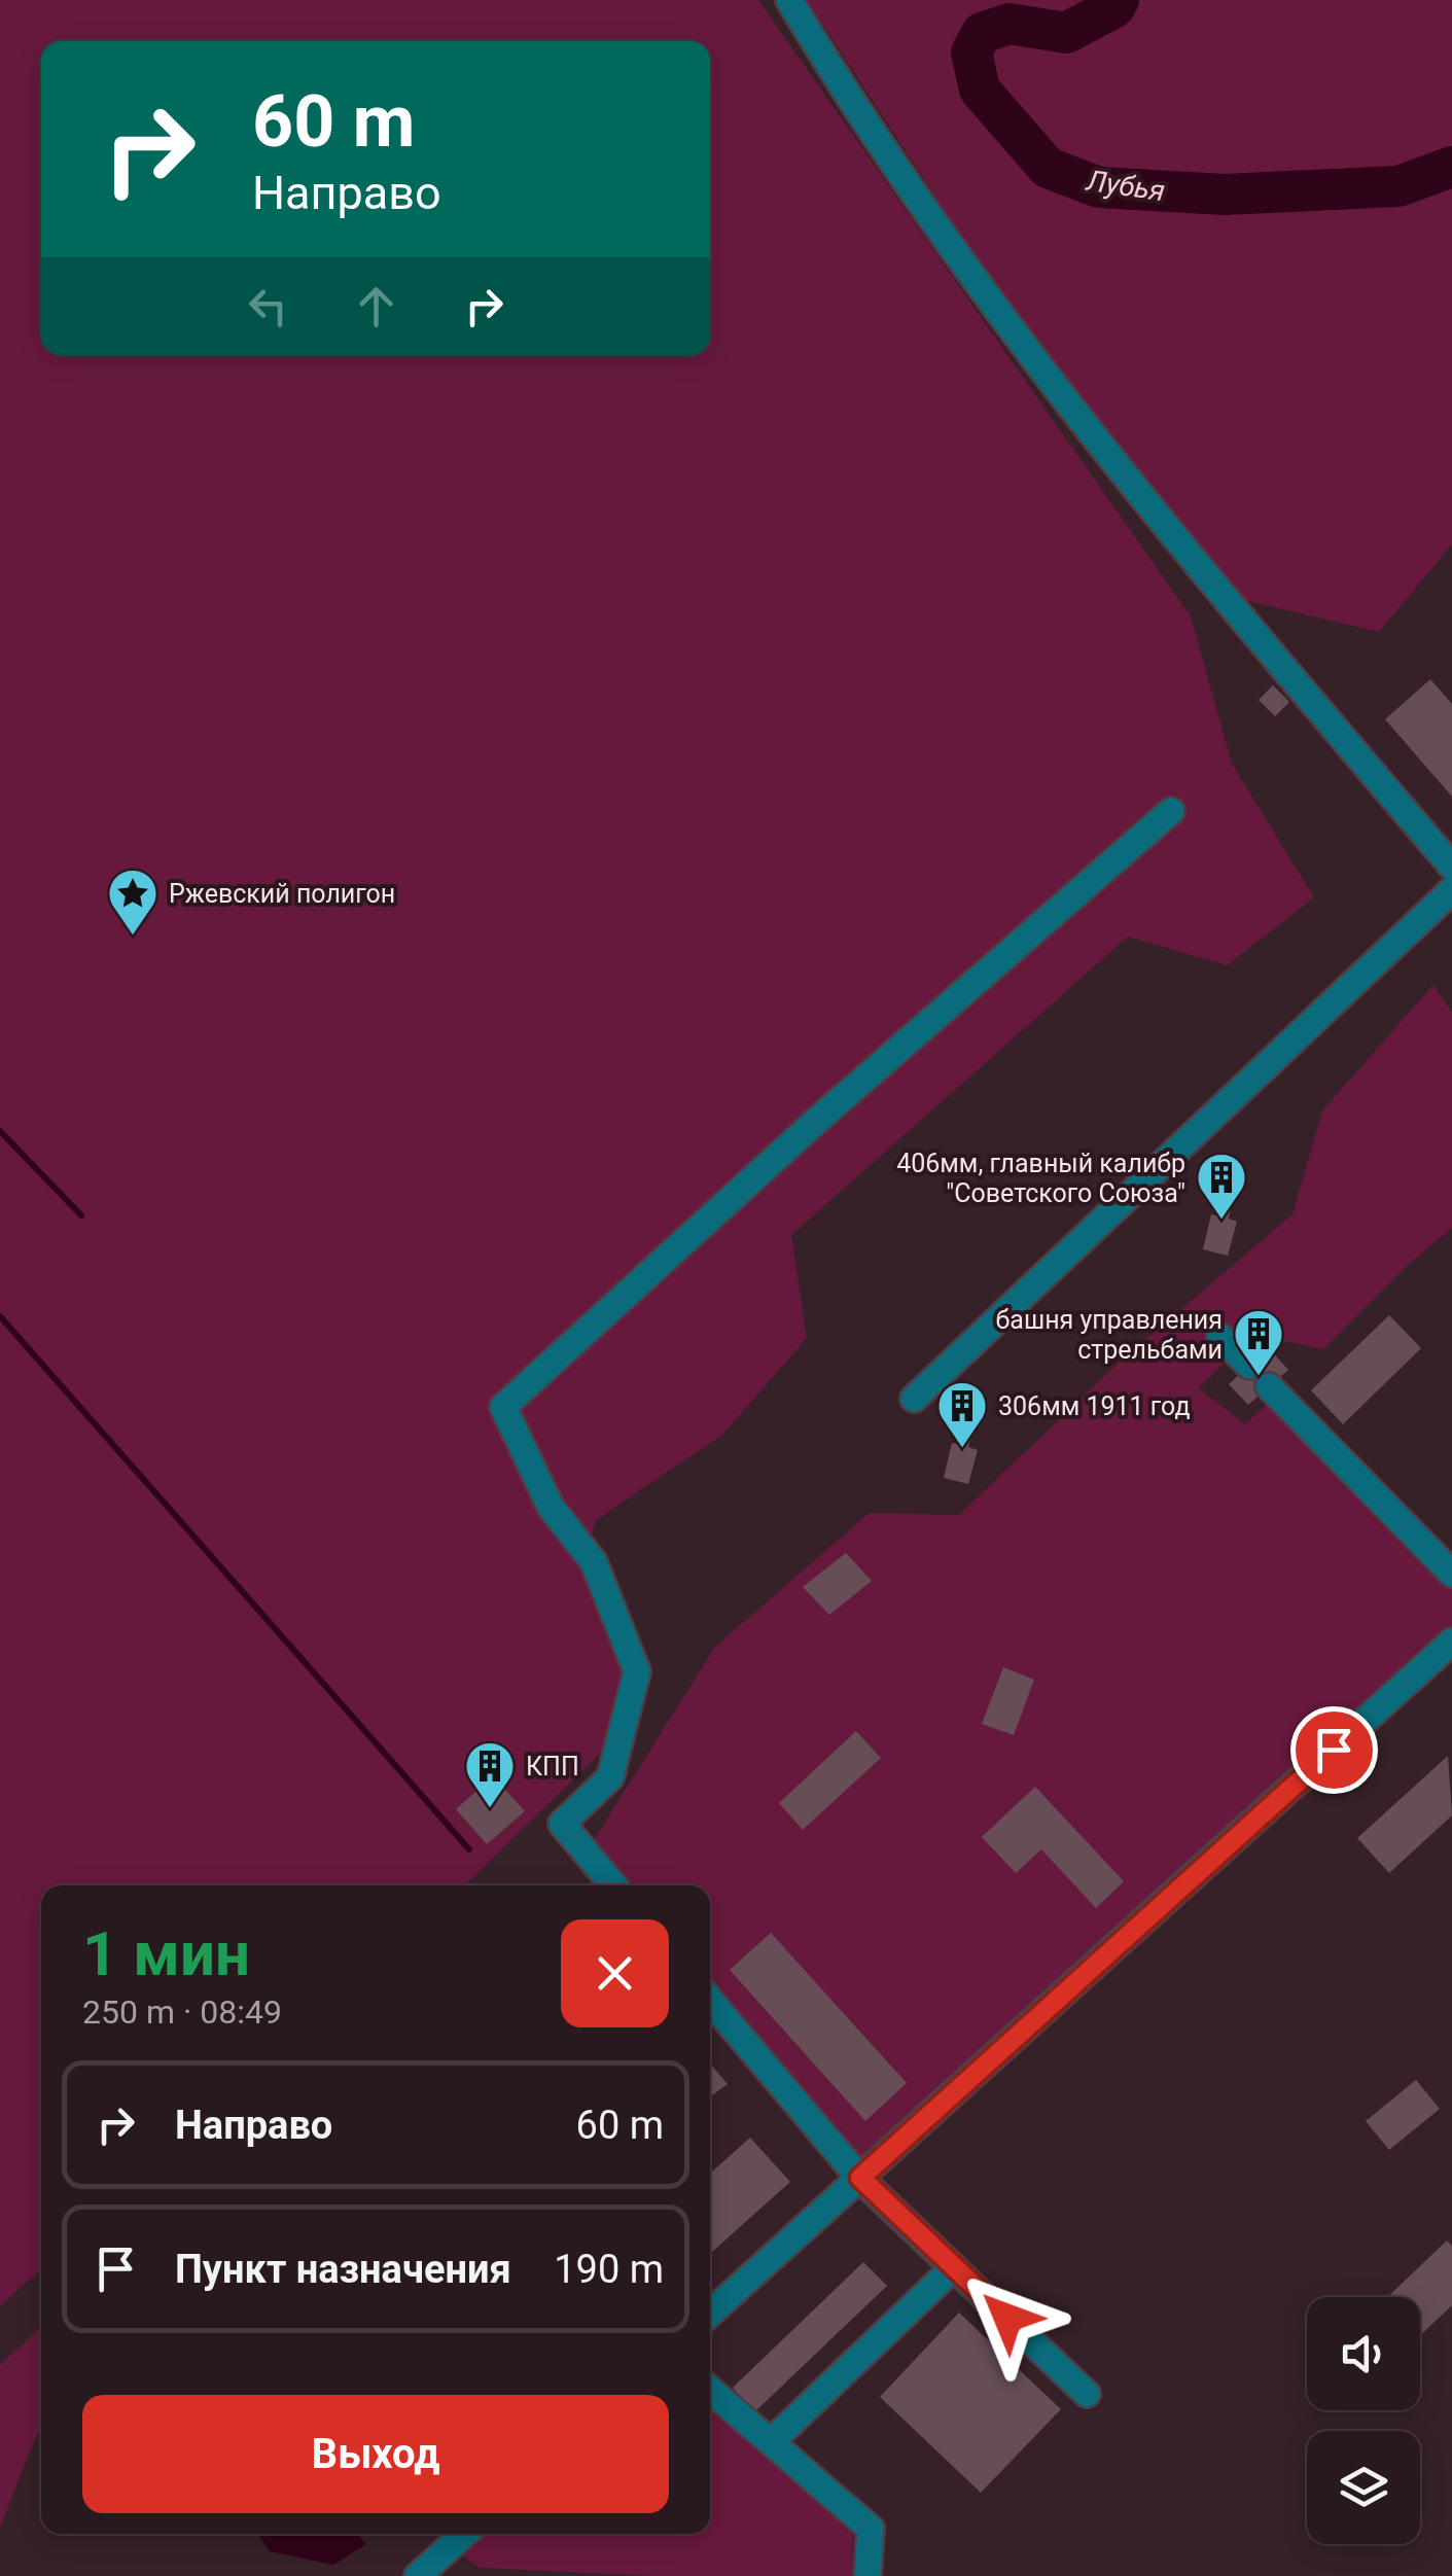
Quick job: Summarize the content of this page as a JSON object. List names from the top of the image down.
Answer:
{
  "water": ["Лубья"],
  "places": {
    "place": ["Ржевский полигон"],
    "building": [
      "406мм, главный калибр \"Советского Союза\"",
      "башня управления стрельбами",
      "306мм 1911 год",
      "КПП"
    ]
  },
  "page": {
    "turn": ["60 m", "Направо"],
    "heading": ["1 мин", "250 m · 08:49"],
    "list": [
      {
        "name": "Направо",
        "value": "60 m"
      },
      {
        "name": "Пункт назначения",
        "value": "190 m"
      }
    ],
    "buttons": "Выход"
  }
}
